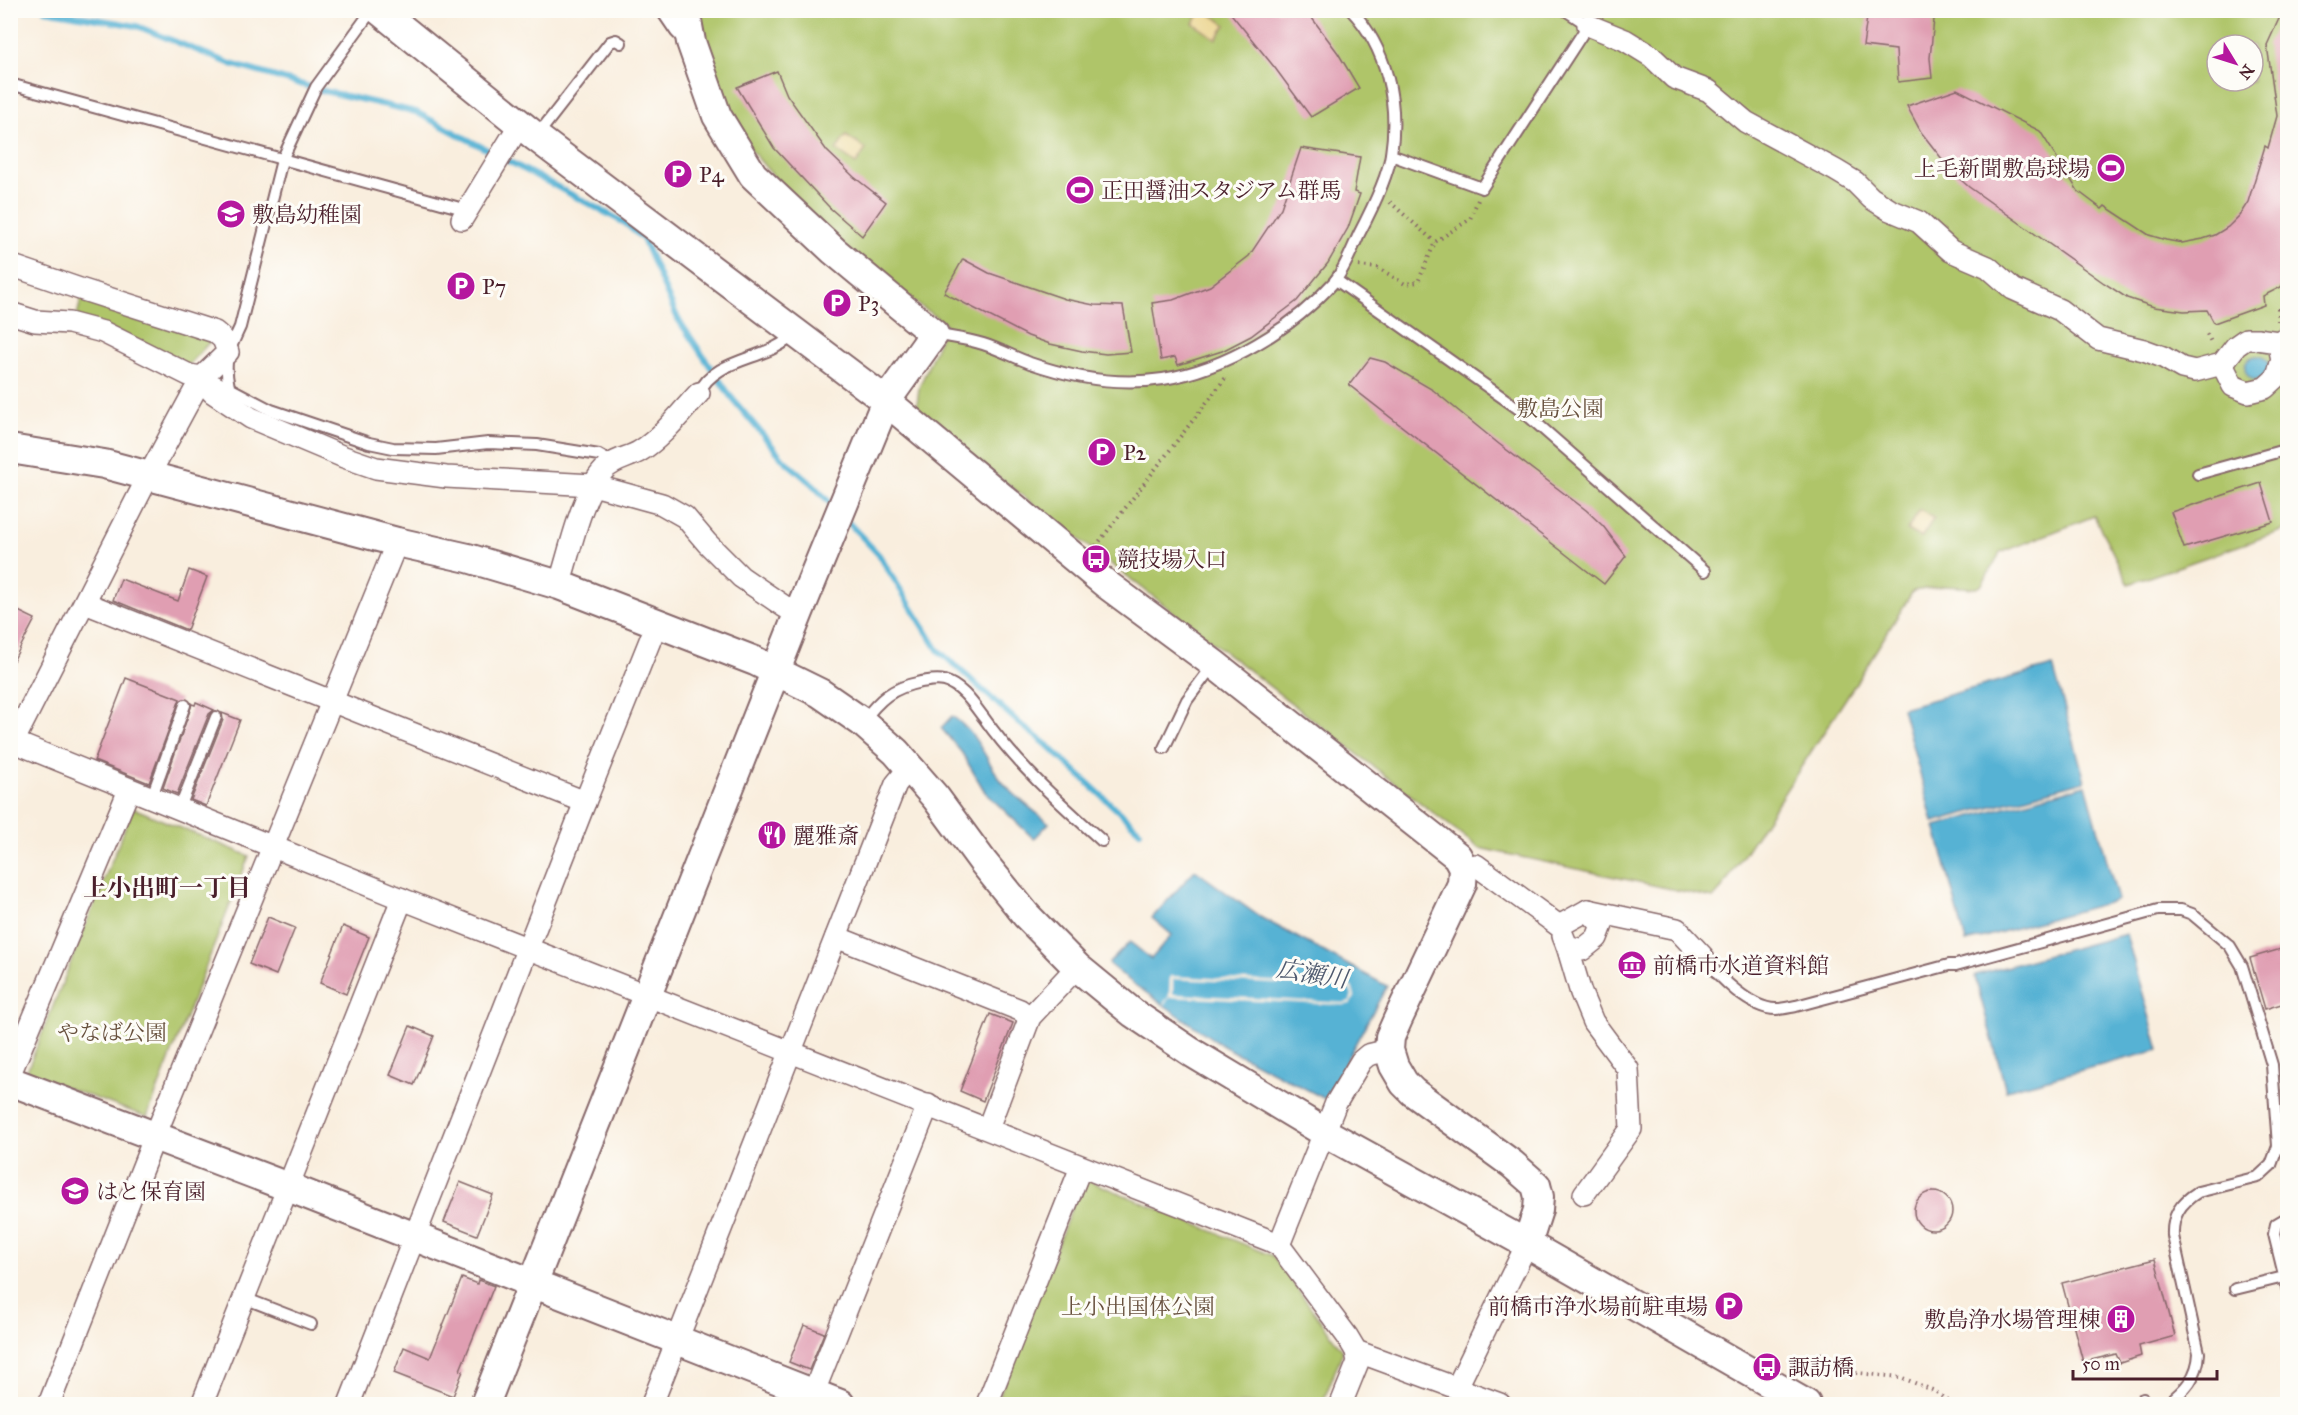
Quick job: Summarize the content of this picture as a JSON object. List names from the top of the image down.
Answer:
{
  "districts": ["上小出町一丁目"],
  "water": ["広瀬川"],
  "parks": ["敷島公園", "やなば公園", "上小出国体公園"],
  "places": {
    "sports": ["上毛新聞敷島球場", "正田醤油スタジアム群馬"],
    "parking": [
      "P4",
      "P7",
      "P3",
      "P2",
      "前橋市浄水場前駐車場"
    ],
    "school or university": ["敷島幼稚園", "はと保育園"],
    "bus stop": ["競技場入口", "諏訪橋"],
    "restaurant": ["麗雅斎"],
    "museum": ["前橋市水道資料館"],
    "building": ["敷島浄水場管理棟"]
  },
  "scale_bar": "50 m",
  "north": "bottom right"
}
